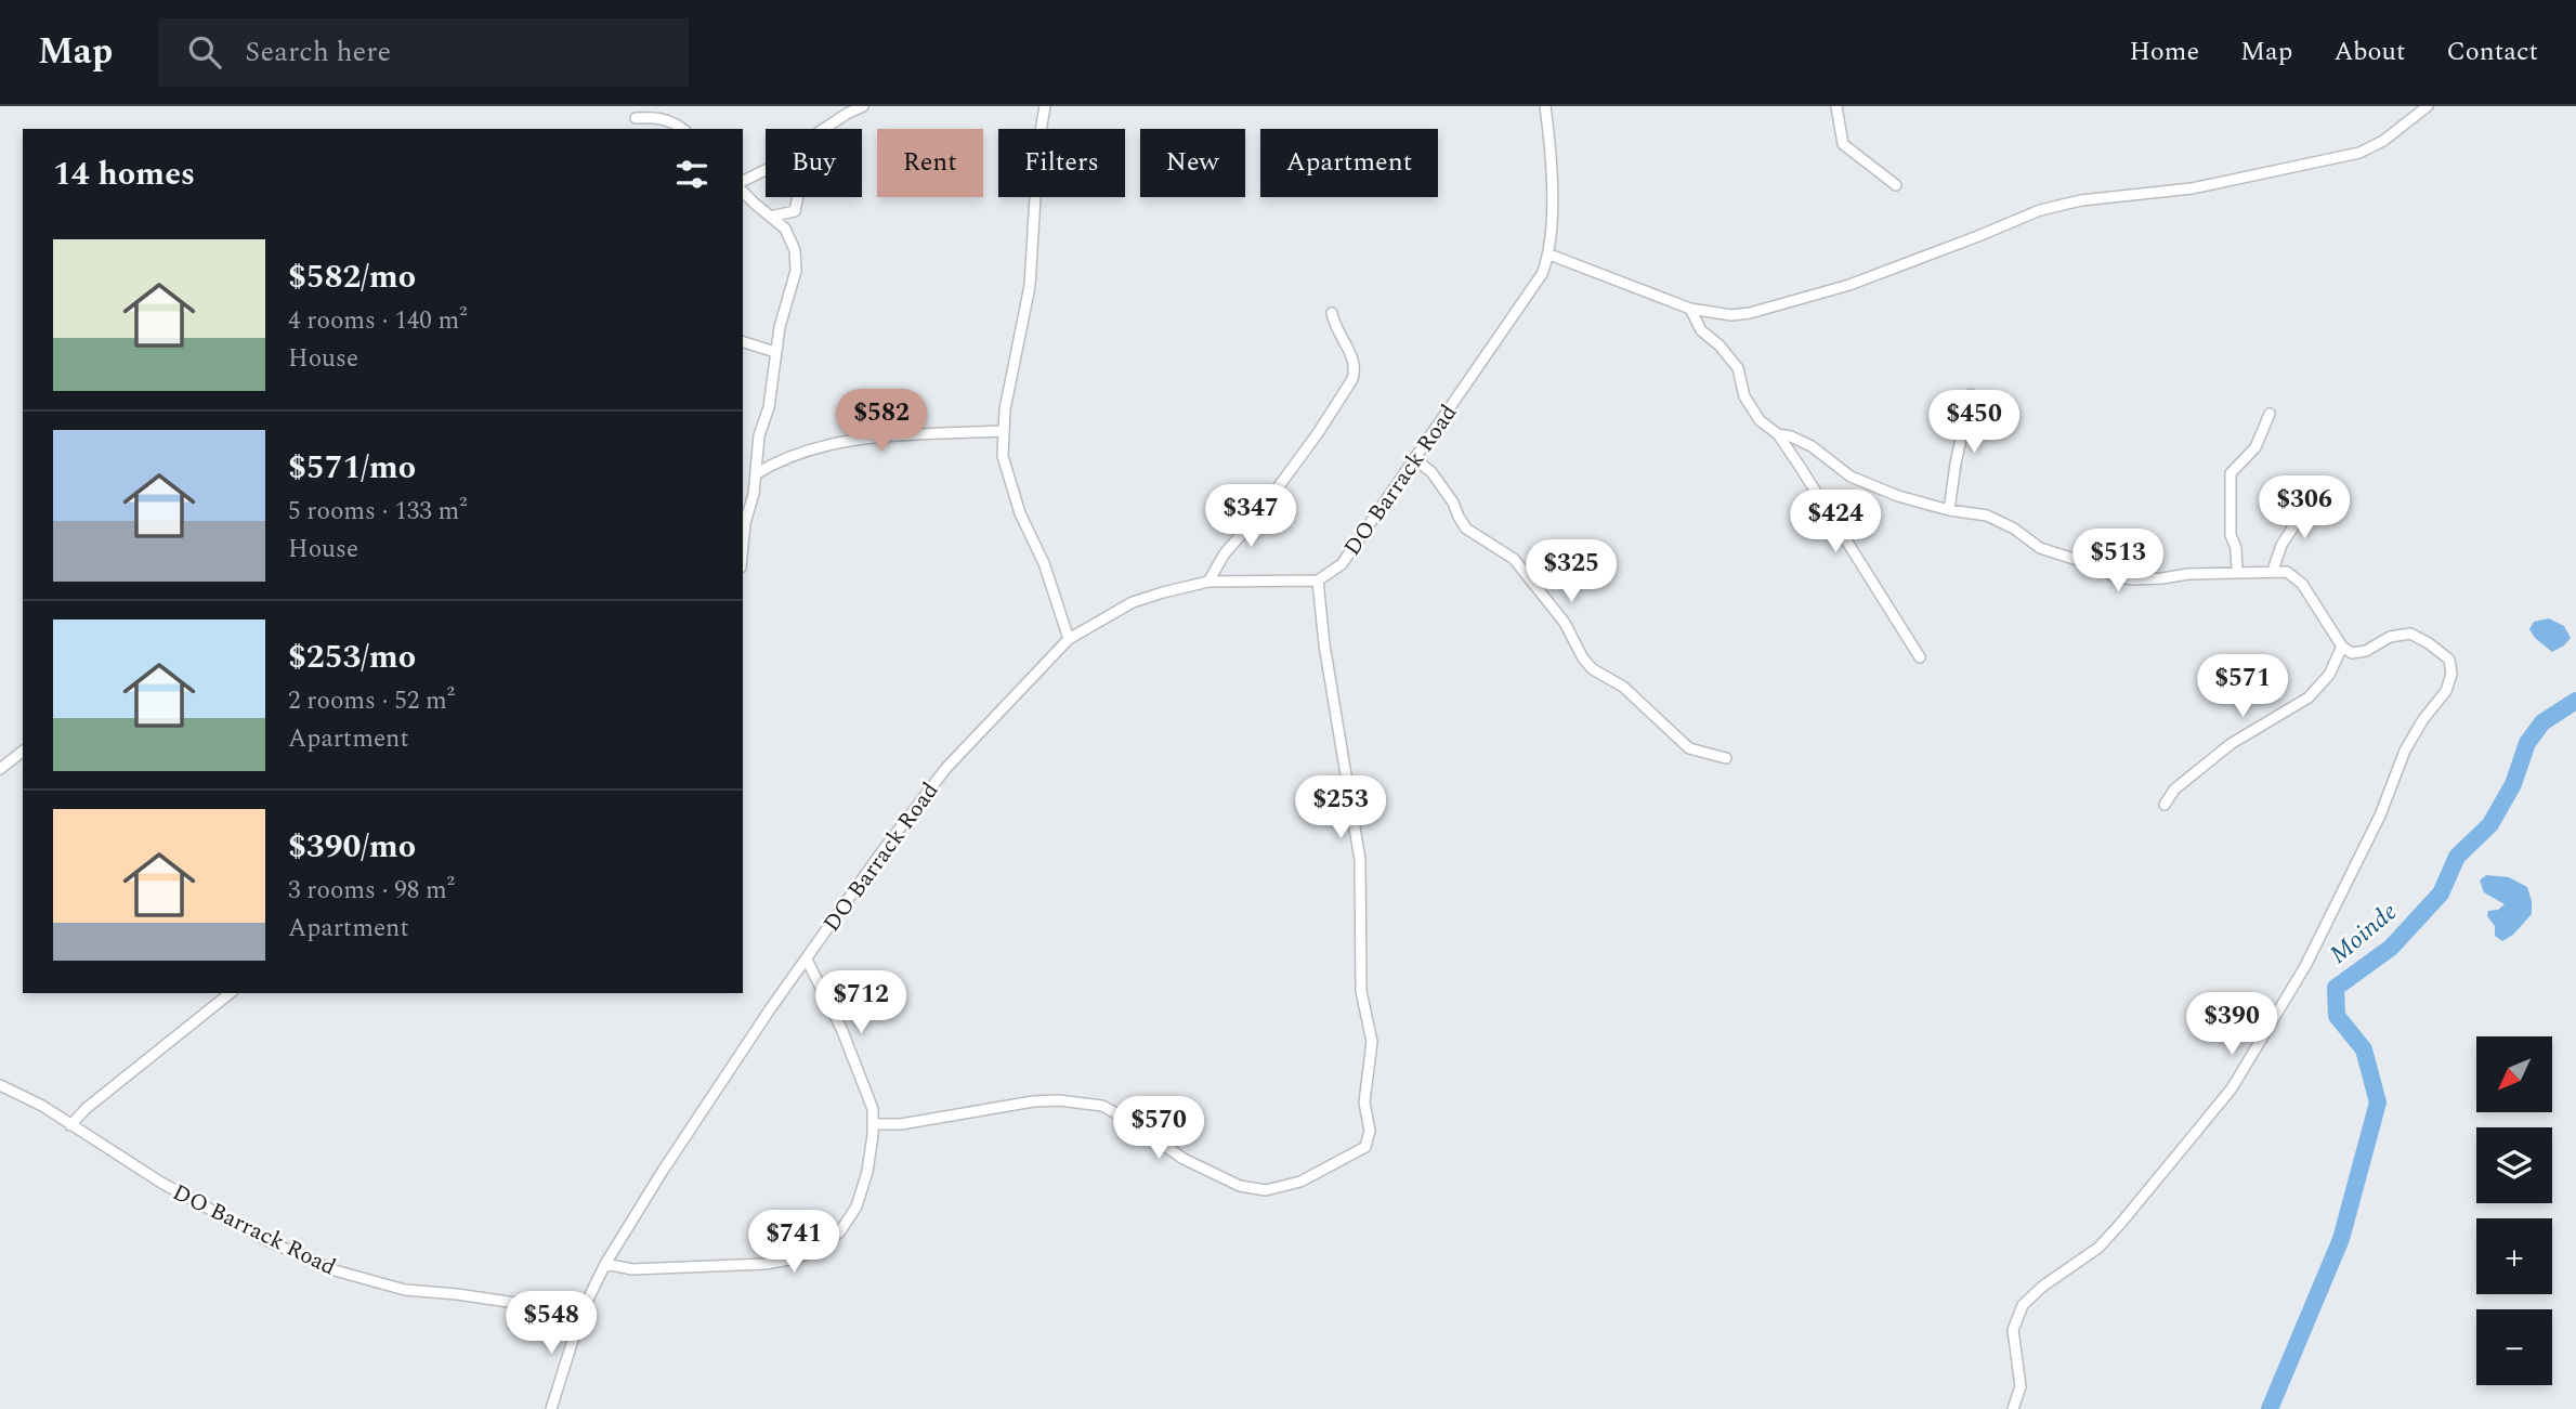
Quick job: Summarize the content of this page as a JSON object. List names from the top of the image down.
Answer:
{
  "streets": {
    "street": ["DO Barrack Road"]
  },
  "water": ["Moinde"],
  "north": "bottom left",
  "page": {
    "header": "Map",
    "search": "Search here",
    "nav": [
      "Home",
      "Map",
      "About",
      "Contact"
    ],
    "chip": [
      "Buy",
      "Rent",
      "Filters",
      "New",
      "Apartment"
    ],
    "heading": "14 homes",
    "list": [
      {
        "name": "$582/mo",
        "note": "4 rooms · 140 m² · House"
      },
      {
        "name": "$571/mo",
        "note": "5 rooms · 133 m² · House"
      },
      {
        "name": "$253/mo",
        "note": "2 rooms · 52 m² · Apartment"
      },
      {
        "name": "$390/mo",
        "note": "3 rooms · 98 m² · Apartment"
      }
    ],
    "price": [
      "$582",
      "$450",
      "$306",
      "$347",
      "$424",
      "$513",
      "$325",
      "$571",
      "$253",
      "$712",
      "$390",
      "$570",
      "$741",
      "$548"
    ],
    "map_buttons": ["+", "−"]
  }
}
